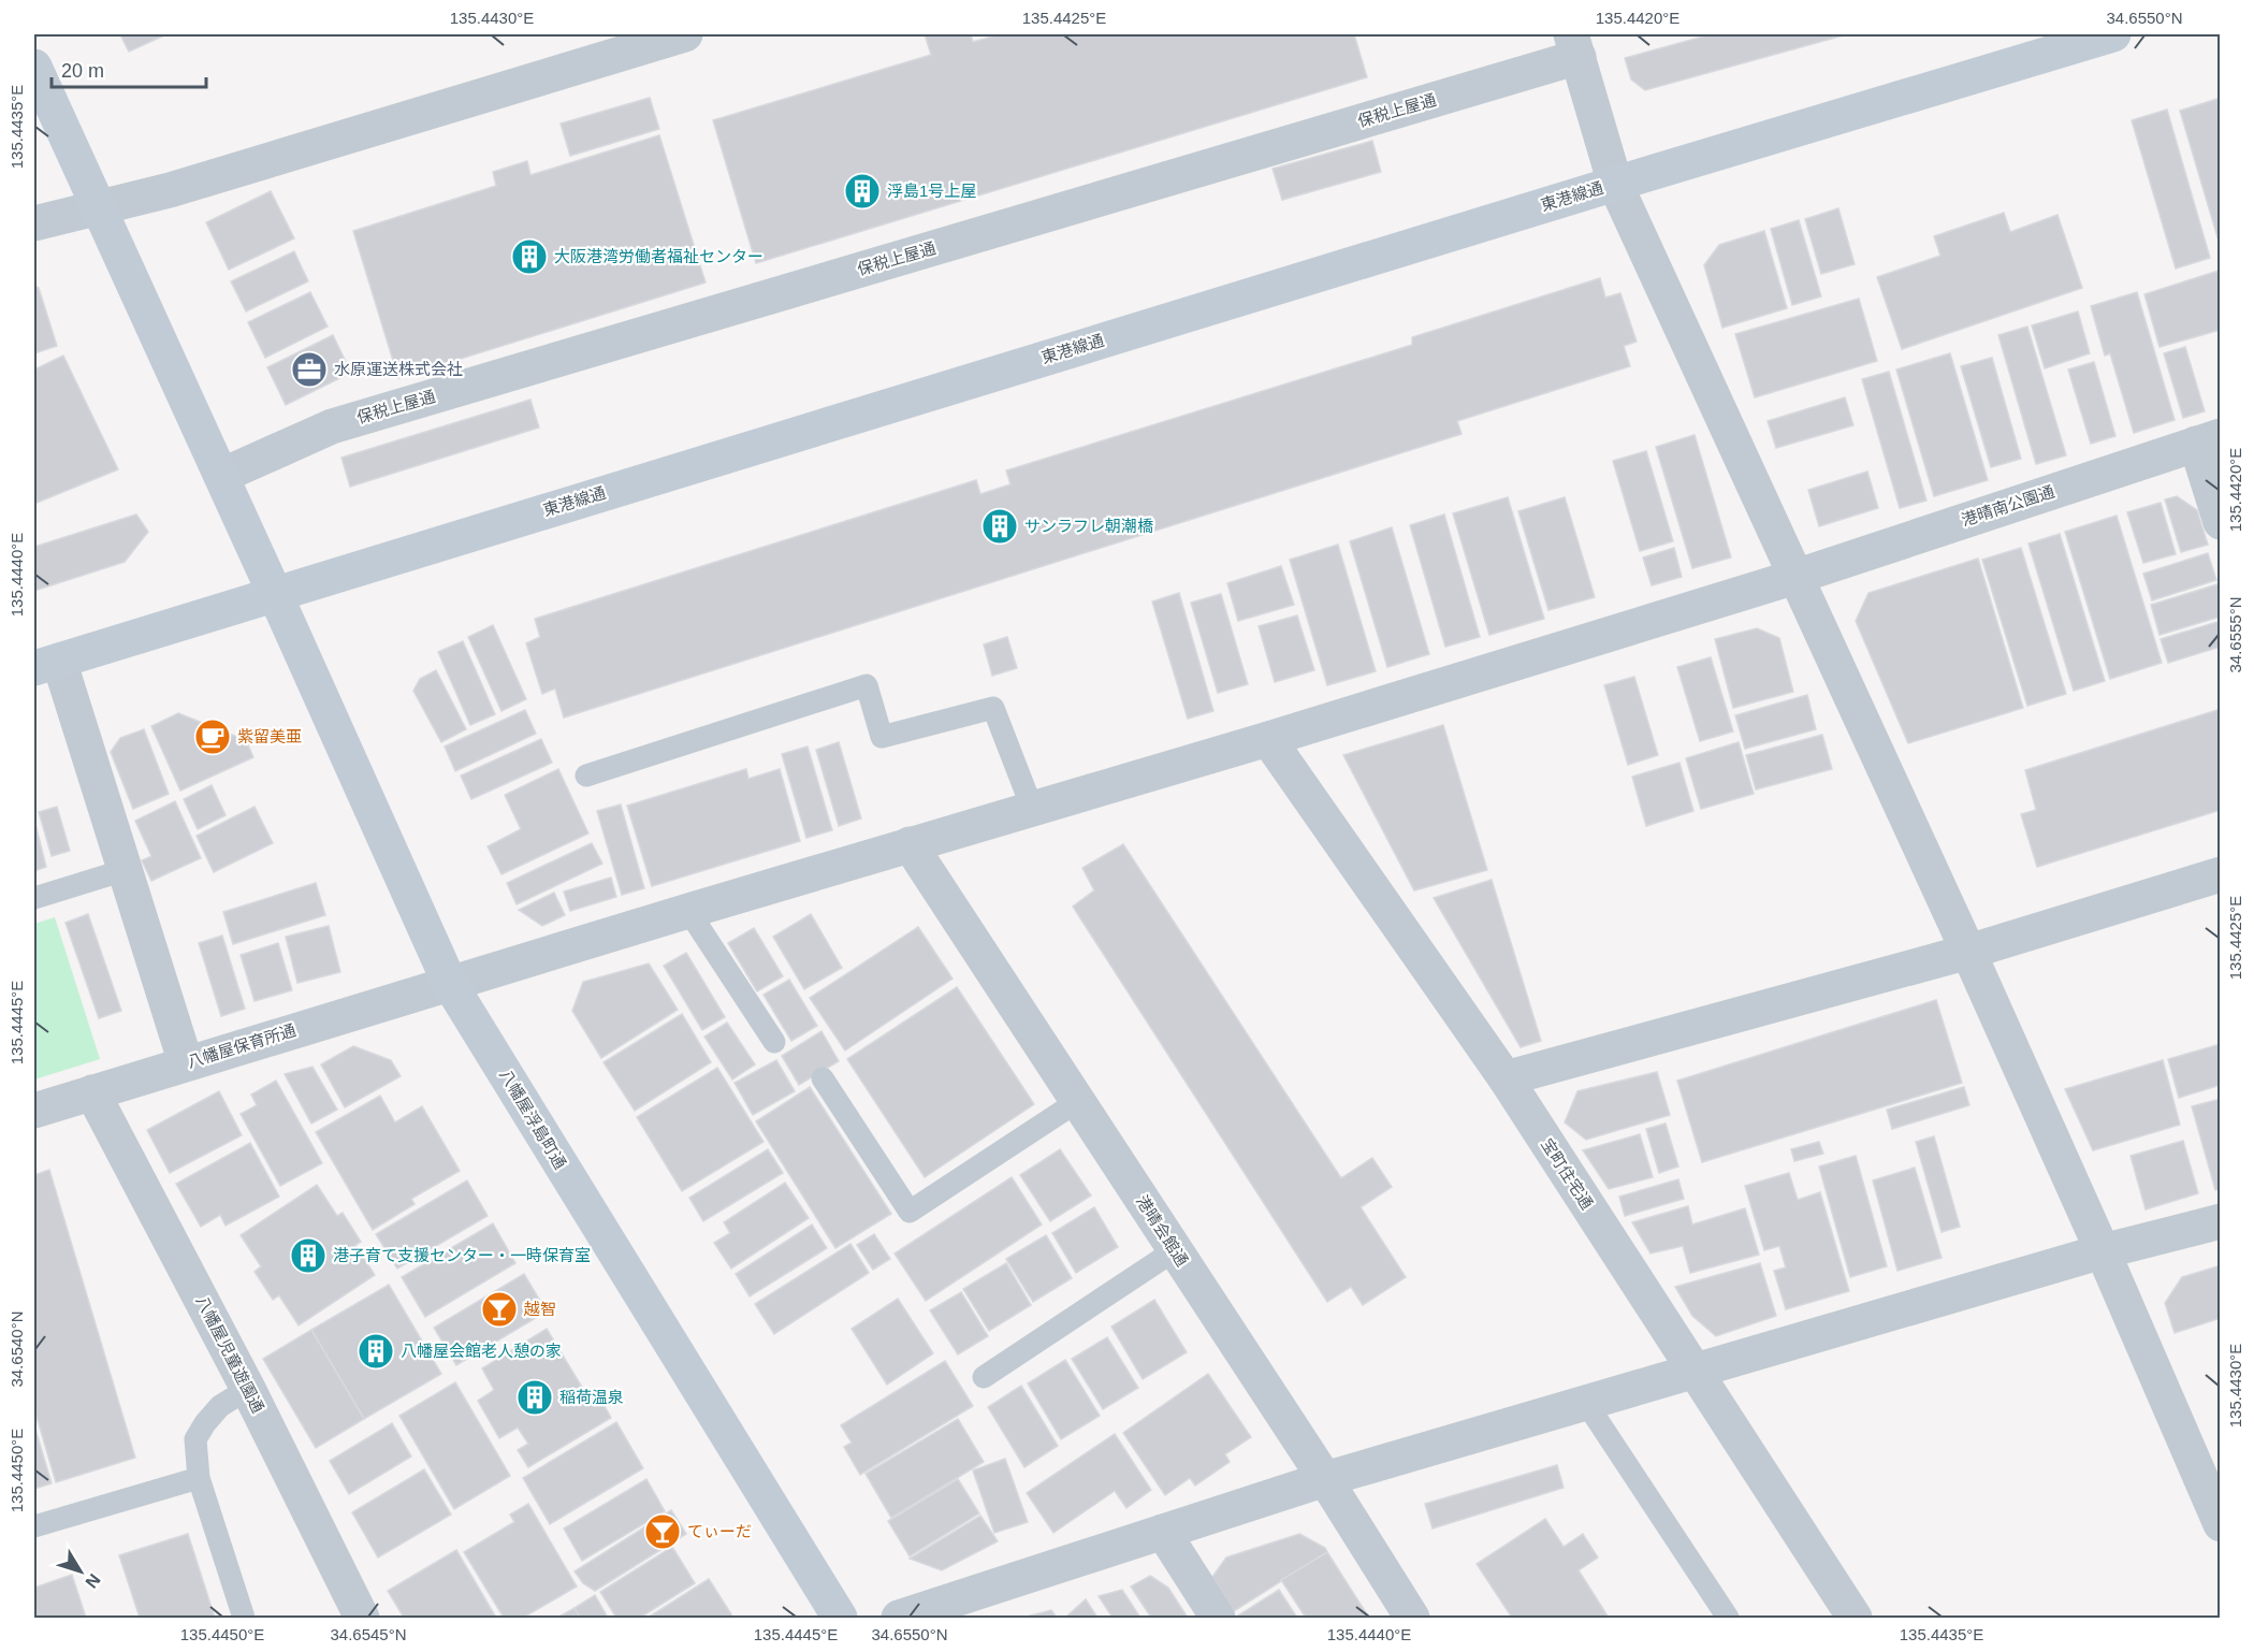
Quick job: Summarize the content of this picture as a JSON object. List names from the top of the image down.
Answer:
{
  "streets": {
    "street": [
      "保税上屋通",
      "東港線通",
      "港晴南公園通",
      "八幡屋保育所通",
      "八幡屋浮島町通",
      "宝町住宅通",
      "港晴会館通",
      "八幡屋児童遊園通"
    ]
  },
  "crossings": [
    ["保税上屋通", "八幡屋浮島町通"],
    ["東港線通", "八幡屋浮島町通"],
    ["港晴南公園通", "八幡屋保育所通"],
    ["港晴南公園通", "宝町住宅通"],
    ["八幡屋保育所通", "八幡屋浮島町通"],
    ["八幡屋保育所通", "港晴会館通"],
    ["八幡屋保育所通", "八幡屋児童遊園通"]
  ],
  "places": {
    "building": [
      "浮島1号上屋",
      "大阪港湾労働者福祉センター",
      "サンラフレ朝潮橋",
      "港子育て支援センター・一時保育室",
      "八幡屋会館老人憩の家",
      "稲荷温泉"
    ],
    "office": ["水原運送株式会社"],
    "cafe": ["紫留美亜"],
    "bar": ["越智", "てぃーだ"]
  },
  "scale_bar": "20 m",
  "north": "bottom right",
  "coordinates": [
    "135.4430°E",
    "135.4425°E",
    "135.4420°E",
    "34.6550°N",
    "135.4435°E",
    "135.4440°E",
    "34.6555°N",
    "135.4445°E",
    "34.6540°N",
    "135.4450°E",
    "34.6545°N"
  ]
}
